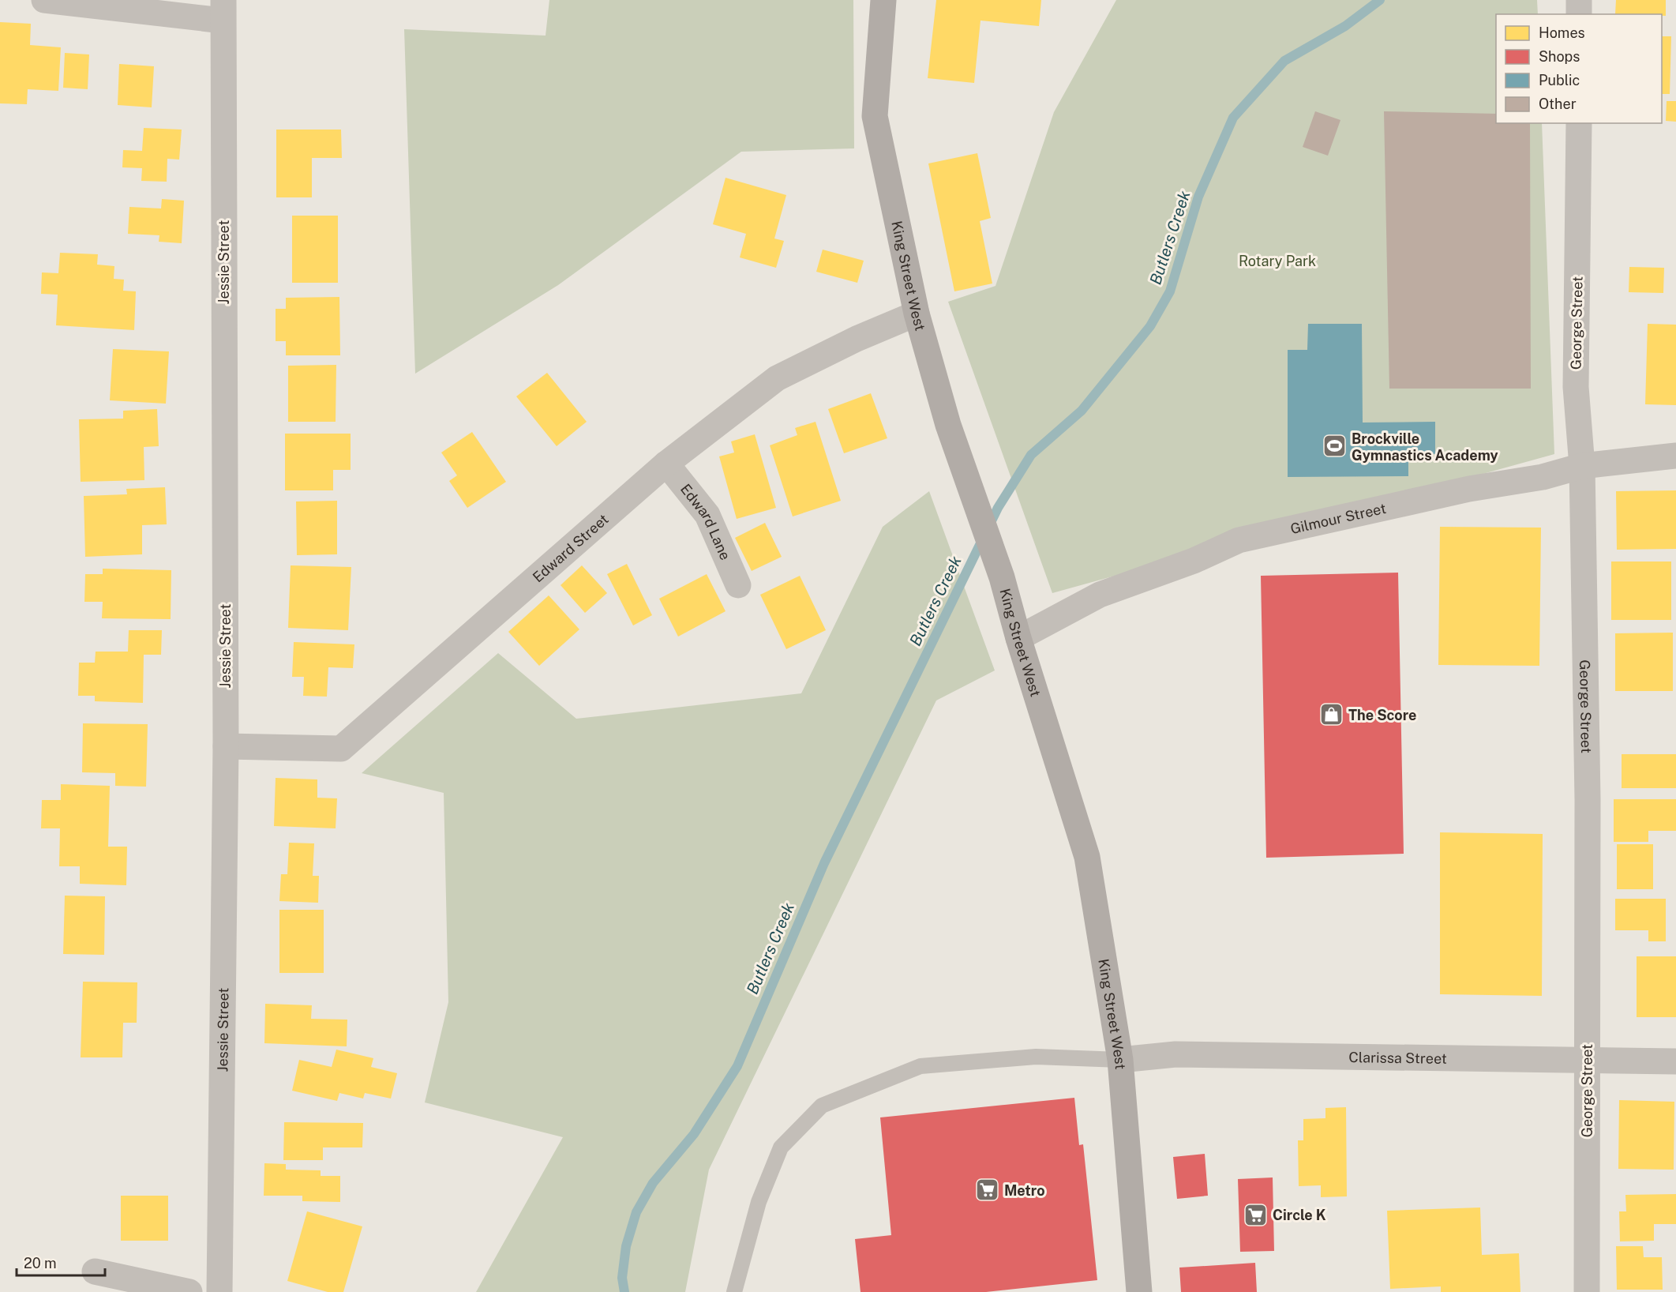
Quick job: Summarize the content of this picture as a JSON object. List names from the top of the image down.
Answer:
{
  "streets": {
    "main road": ["King Street West"],
    "street": [
      "Jessie Street",
      "George Street",
      "Gilmour Street",
      "Edward Lane",
      "Edward Street",
      "Clarissa Street"
    ]
  },
  "crossings": [
    ["Jessie Street", "Edward Street"],
    ["King Street West", "Gilmour Street"],
    ["King Street West", "Edward Street"],
    ["King Street West", "Clarissa Street"],
    ["George Street", "Gilmour Street"],
    ["George Street", "Clarissa Street"],
    ["Edward Lane", "Edward Street"]
  ],
  "water": ["Butlers Creek"],
  "parks": ["Rotary Park"],
  "places": {
    "sports": ["Brockville Gymnastics Academy"],
    "shop": ["The Score"],
    "supermarket": ["Metro", "Circle K"]
  },
  "legend": [
    "Homes",
    "Shops",
    "Public",
    "Other"
  ],
  "scale_bar": "20 m"
}
